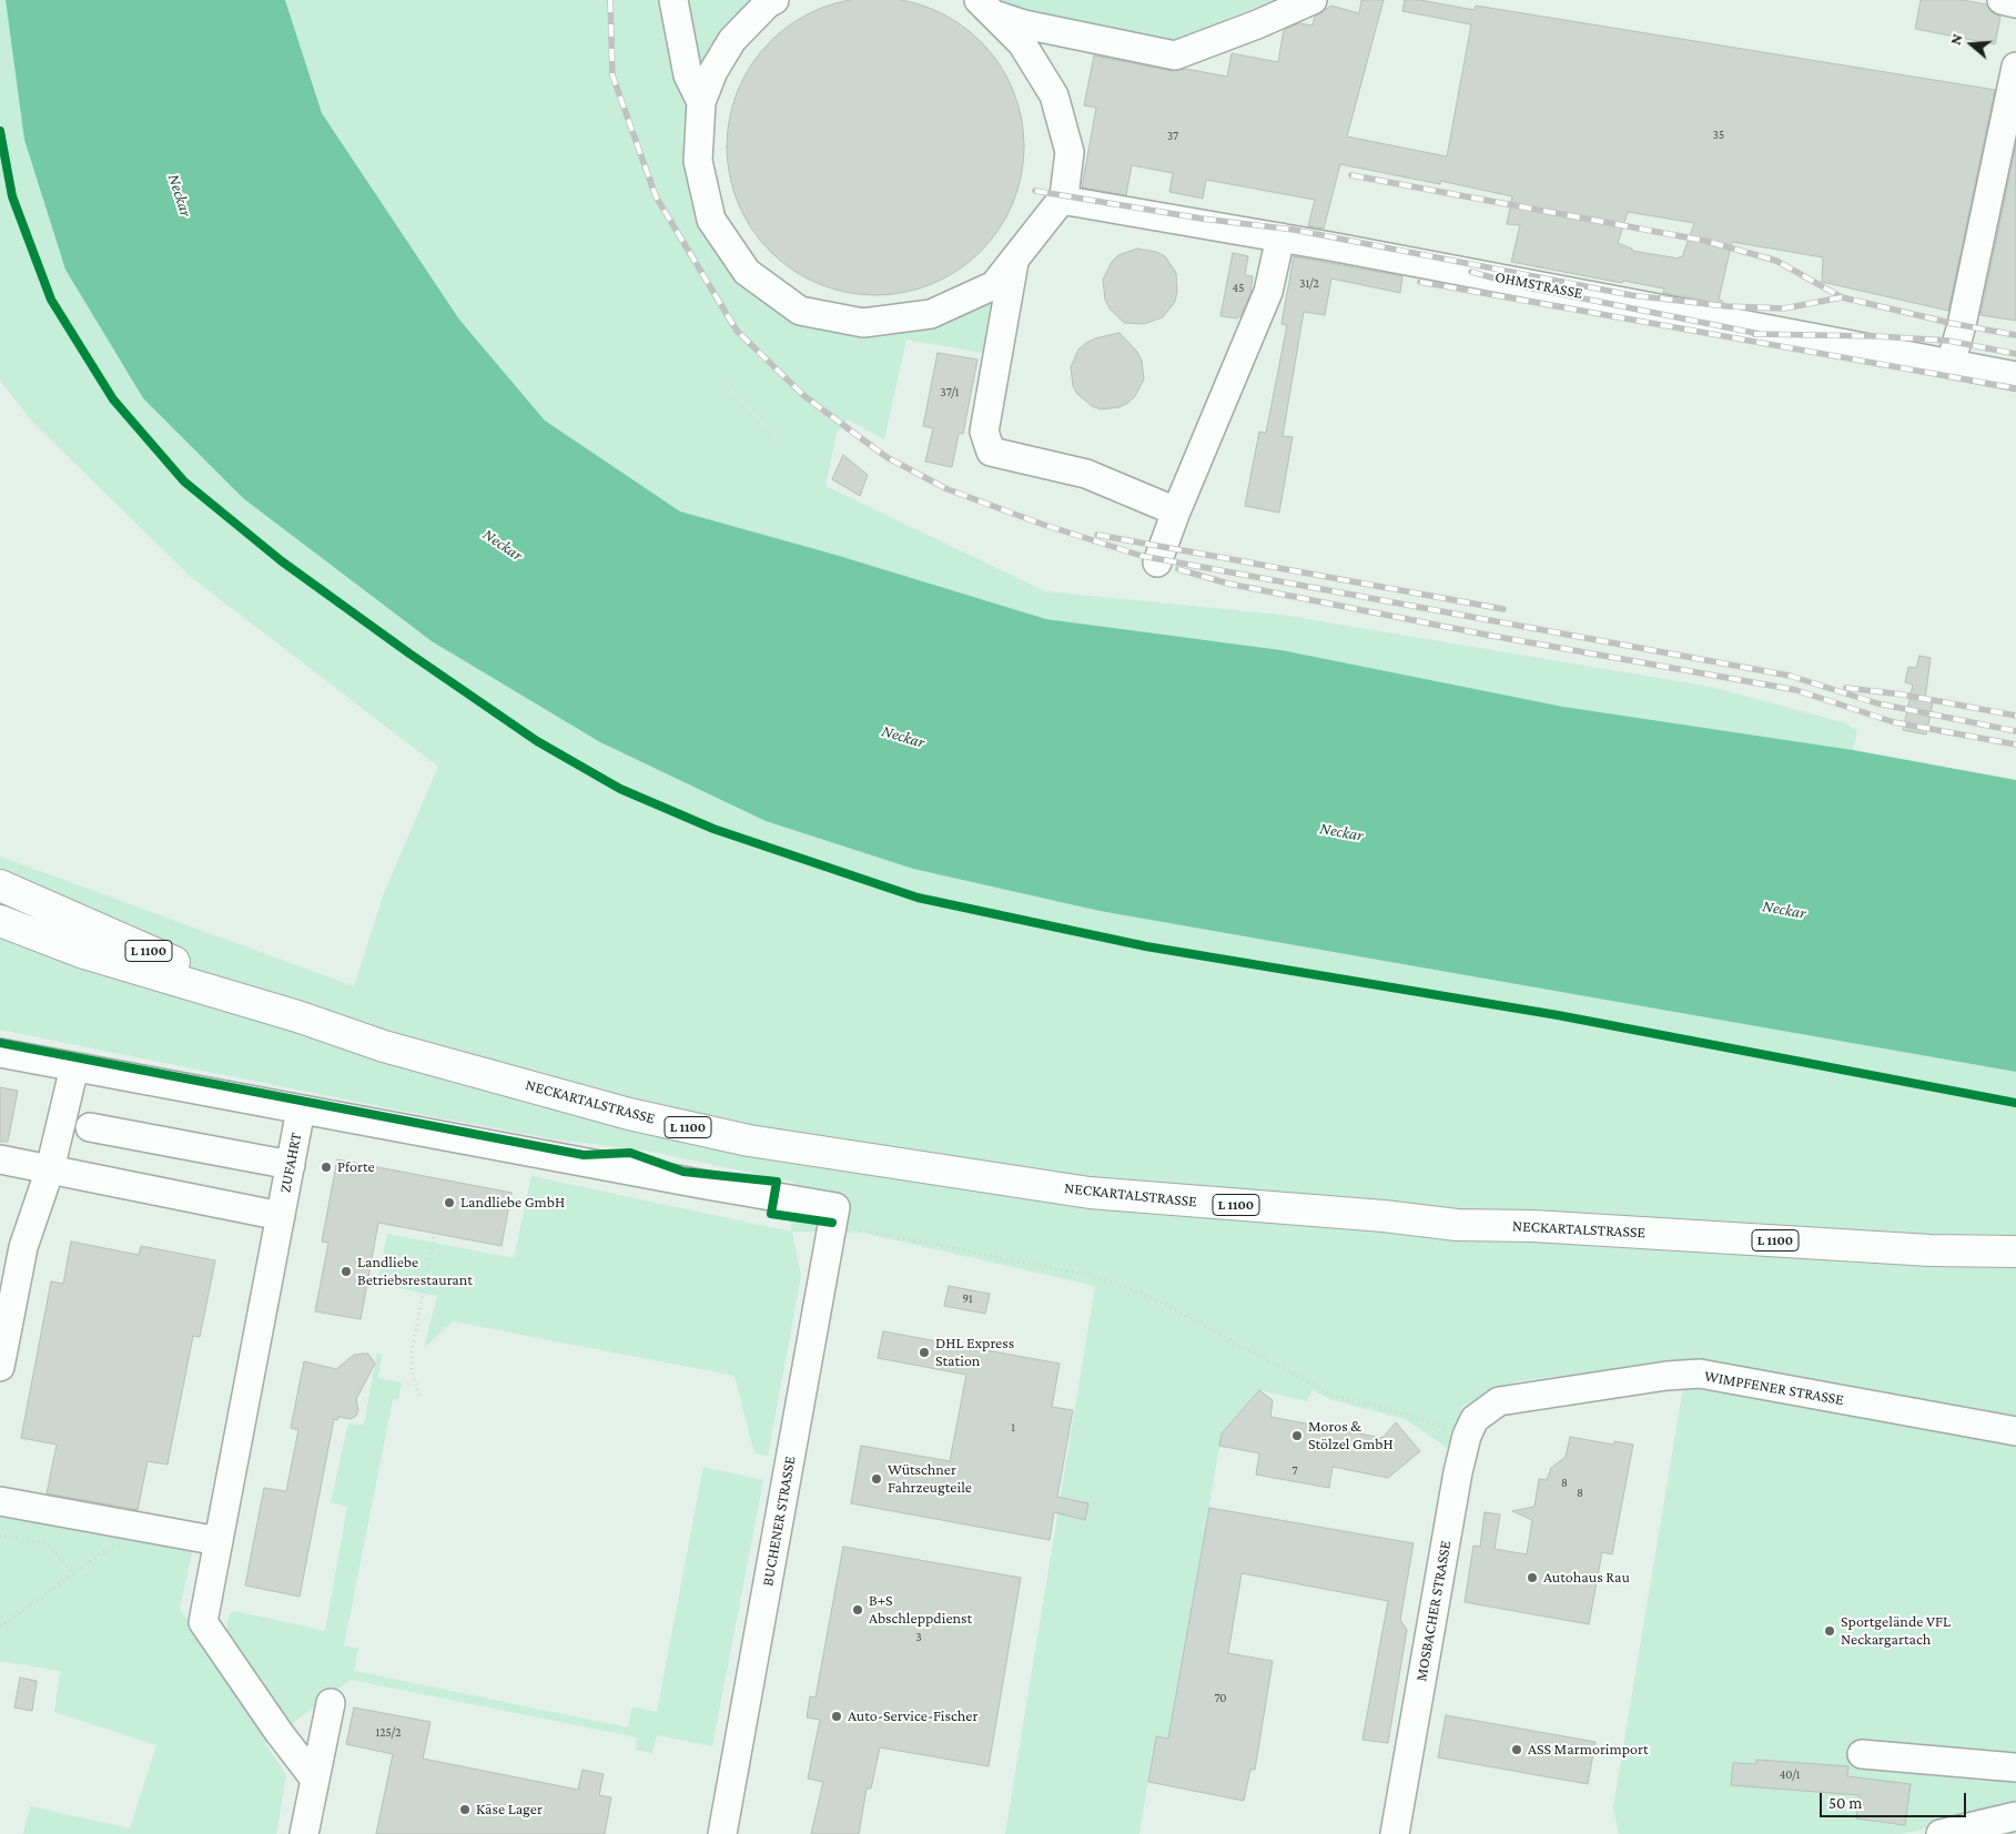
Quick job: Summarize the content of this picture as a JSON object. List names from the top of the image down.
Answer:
{
  "streets": {
    "main road": ["L 1100", "NECKARTALSTRASSE"],
    "street": [
      "OHMSTRASSE",
      "ZUFAHRT",
      "WIMPFENER STRASSE",
      "BUCHENER STRASSE",
      "MOSBACHER STRASSE"
    ]
  },
  "crossings": [
    ["WIMPFENER STRASSE", "MOSBACHER STRASSE"]
  ],
  "water": ["Neckar"],
  "places": [
    "Pforte",
    "Landliebe GmbH",
    "Landliebe Betriebsrestaurant",
    "DHL Express Station",
    "Moros & Stölzel GmbH",
    "Wütschner Fahrzeugteile",
    "Autohaus Rau",
    "B+S Abschleppdienst",
    "Sportgelände VFL Neckargartach",
    "Auto-Service-Fischer",
    "ASS Marmorimport",
    "Käse Lager"
  ],
  "house_numbers": [
    "35",
    "37",
    "31/2",
    "45",
    "37/1",
    "91",
    "1",
    "7",
    "8",
    "8",
    "3",
    "70",
    "125/2",
    "40/1"
  ],
  "scale_bar": "50 m",
  "north": "left"
}
